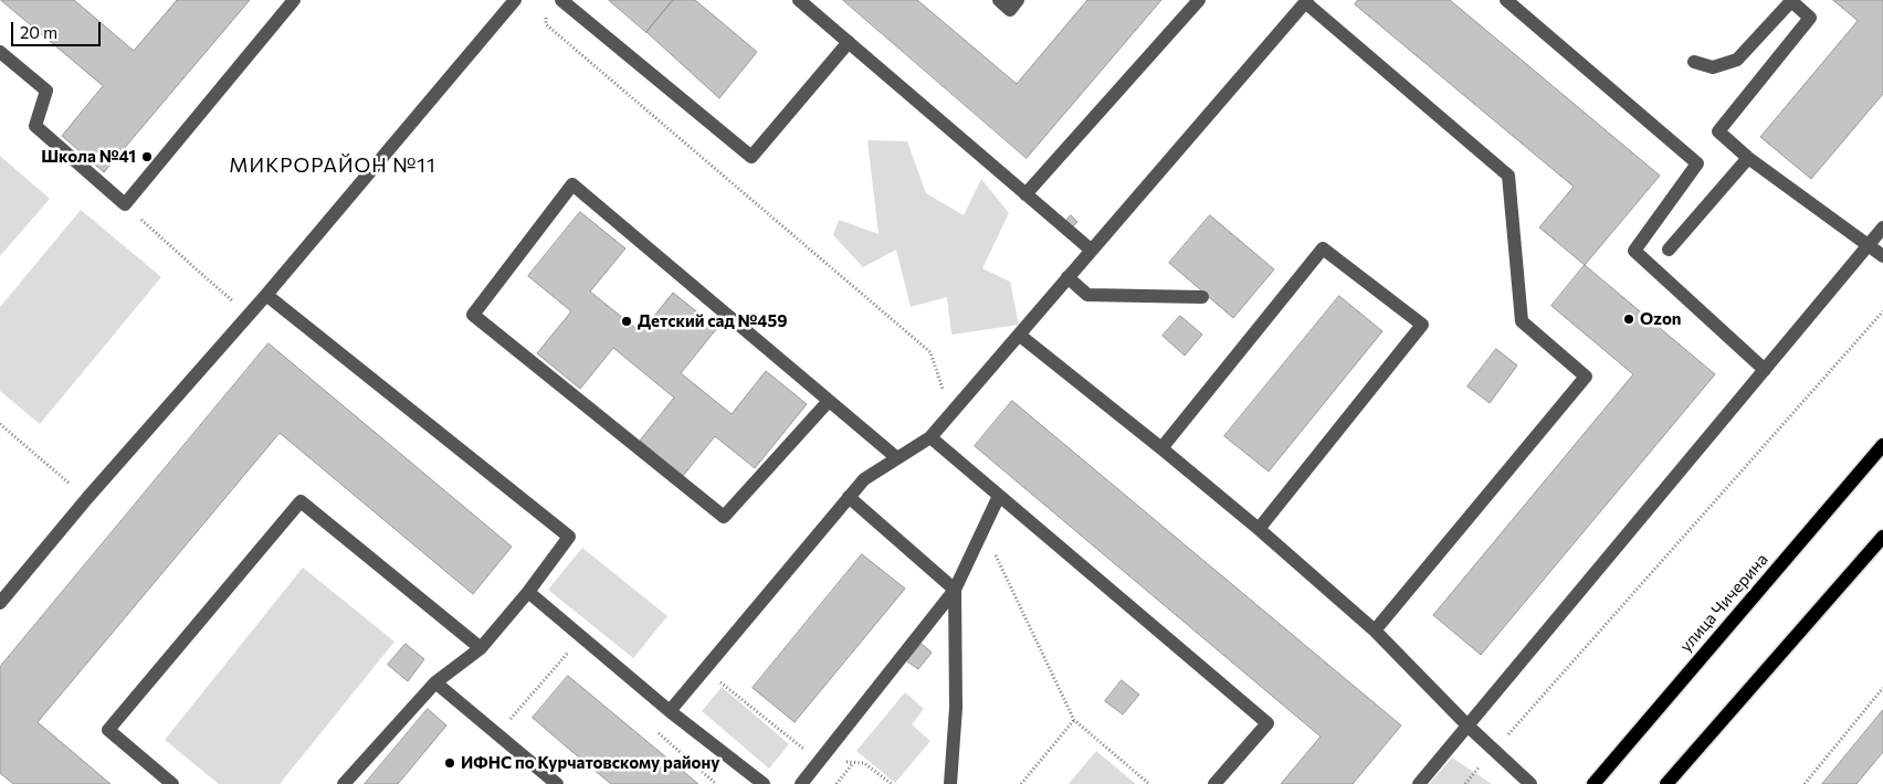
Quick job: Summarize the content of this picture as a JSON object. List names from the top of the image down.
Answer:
{
  "streets": {
    "main road": ["улица Чичерина"]
  },
  "districts": ["МИКРОРАЙОН №11"],
  "places": [
    "Школа №41",
    "Ozon",
    "Детский сад №459",
    "ИФНС по Курчатовскому району"
  ],
  "scale_bar": "20 m"
}
